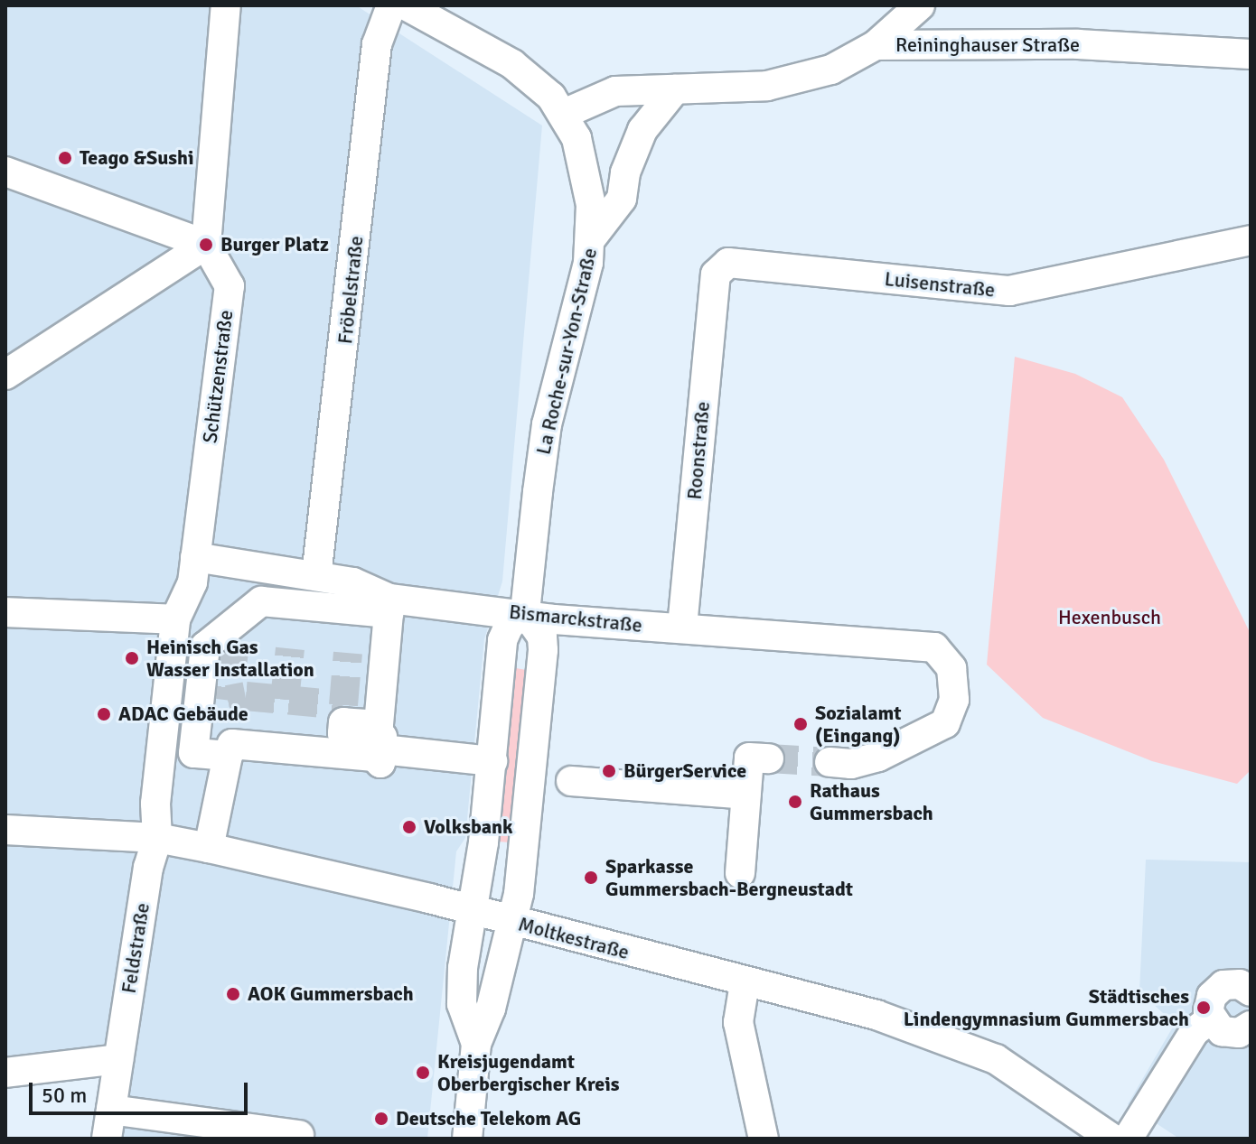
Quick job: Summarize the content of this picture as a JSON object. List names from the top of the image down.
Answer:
{
  "streets": {
    "street": [
      "Reininghauser Straße",
      "Luisenstraße",
      "Fröbelstraße",
      "La Roche-sur-Yon-Straße",
      "Schützenstraße",
      "Roonstraße",
      "Bismarckstraße",
      "Moltkestraße",
      "Feldstraße"
    ]
  },
  "crossings": [
    ["Reininghauser Straße", "La Roche-sur-Yon-Straße"],
    ["Luisenstraße", "Roonstraße"],
    ["Fröbelstraße", "Bismarckstraße"],
    ["La Roche-sur-Yon-Straße", "Bismarckstraße"],
    ["Schützenstraße", "Bismarckstraße"],
    ["Schützenstraße", "Moltkestraße"],
    ["Schützenstraße", "Feldstraße"],
    ["Roonstraße", "Bismarckstraße"],
    ["Moltkestraße", "Feldstraße"]
  ],
  "parks": ["Hexenbusch"],
  "places": [
    "Teago &Sushi",
    "Burger Platz",
    "Heinisch Gas Wasser Installation",
    "ADAC Gebäude",
    "Sozialamt (Eingang)",
    "BürgerService",
    "Rathaus Gummersbach",
    "Volksbank",
    "Sparkasse Gummersbach-Bergneustadt",
    "AOK Gummersbach",
    "Städtisches Lindengymnasium Gummersbach",
    "Kreisjugendamt Oberbergischer Kreis",
    "Deutsche Telekom AG"
  ],
  "scale_bar": "50 m"
}
